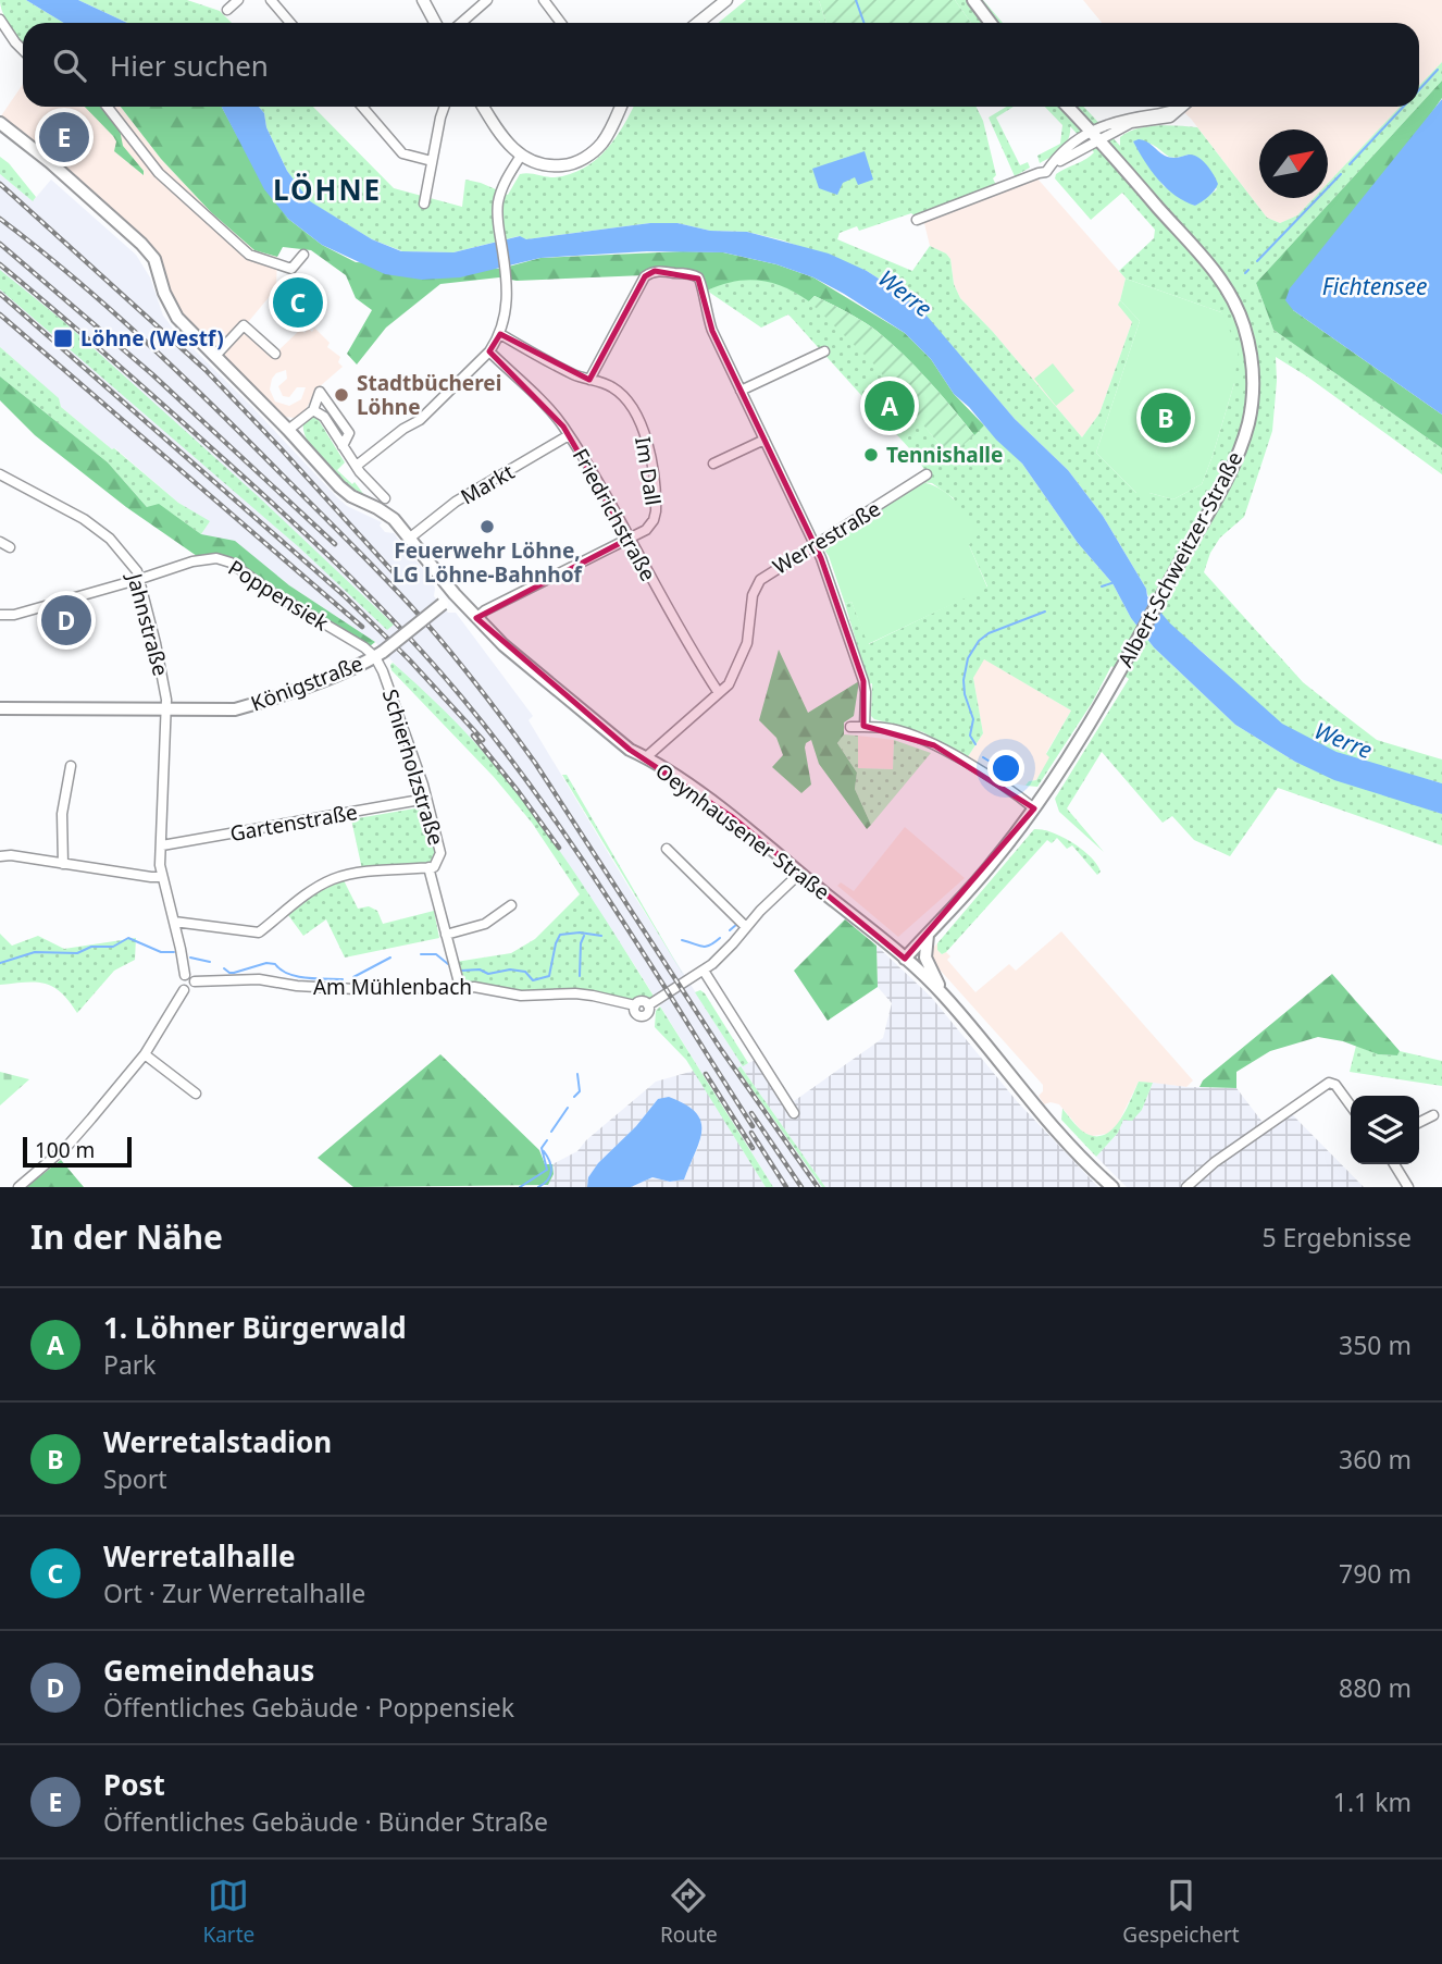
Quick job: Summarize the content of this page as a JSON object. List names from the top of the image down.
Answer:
{
  "streets": {
    "main road": ["Albert-Schweitzer-Straße", "Königstraße", "Oeynhausener Straße"],
    "street": [
      "Im Dall",
      "Markt",
      "Friedrichstraße",
      "Werrestraße",
      "Poppensiek",
      "Jahnstraße",
      "Schierholzstraße",
      "Gartenstraße",
      "Am Mühlenbach"
    ]
  },
  "crossings": [
    ["Im Dall", "Friedrichstraße"],
    ["Im Dall", "Oeynhausener Straße"],
    ["Markt", "Friedrichstraße"],
    ["Markt", "Oeynhausener Straße"],
    ["Friedrichstraße", "Werrestraße"],
    ["Werrestraße", "Oeynhausener Straße"],
    ["Albert-Schweitzer-Straße", "Oeynhausener Straße"],
    ["Poppensiek", "Jahnstraße"],
    ["Poppensiek", "Königstraße"],
    ["Poppensiek", "Schierholzstraße"],
    ["Jahnstraße", "Königstraße"],
    ["Jahnstraße", "Schierholzstraße"],
    ["Jahnstraße", "Gartenstraße"],
    ["Jahnstraße", "Am Mühlenbach"],
    ["Königstraße", "Schierholzstraße"],
    ["Königstraße", "Oeynhausener Straße"],
    ["Schierholzstraße", "Gartenstraße"]
  ],
  "districts": ["LÖHNE"],
  "water": ["Fichtensee", "Werre"],
  "places": {
    "transit": ["Löhne (Westf)"],
    "other": ["Stadtbücherei Löhne", "Tennishalle", "Feuerwehr Löhne, LG Löhne-Bahnhof"]
  },
  "scale_bar": "100 m",
  "north": "top right",
  "page": {
    "search": "Hier suchen",
    "pins": [
      "E",
      "C",
      "A",
      "B",
      "D"
    ],
    "scale": "100 m",
    "heading": ["In der Nähe", "5 Ergebnisse"],
    "list": [
      {
        "mark": "A",
        "name": "1. Löhner Bürgerwald",
        "note": "Park",
        "value": "350 m"
      },
      {
        "mark": "B",
        "name": "Werretalstadion",
        "note": "Sport",
        "value": "360 m"
      },
      {
        "mark": "C",
        "name": "Werretalhalle",
        "note": "Ort · Zur Werretalhalle",
        "value": "790 m"
      },
      {
        "mark": "D",
        "name": "Gemeindehaus",
        "note": "Öffentliches Gebäude · Poppensiek",
        "value": "880 m"
      },
      {
        "mark": "E",
        "name": "Post",
        "note": "Öffentliches Gebäude · Bünder Straße",
        "value": "1.1 km"
      }
    ],
    "nav": ["Karte", "Route", "Gespeichert"]
  }
}
